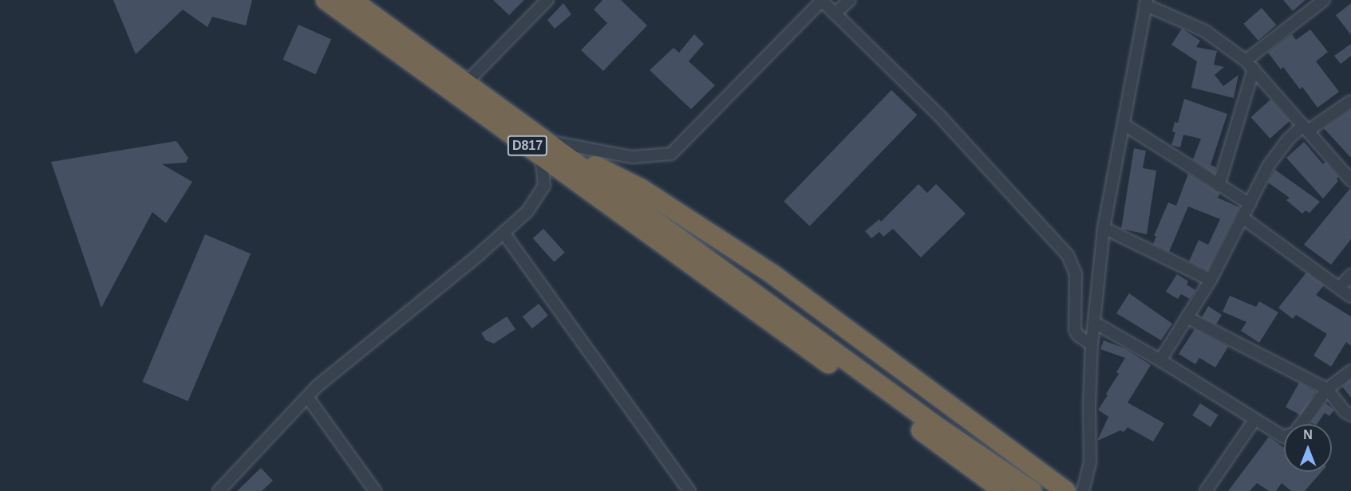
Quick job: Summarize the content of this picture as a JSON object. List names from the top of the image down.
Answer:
{
  "streets": {
    "highway": ["D817"]
  },
  "north": "top"
}
